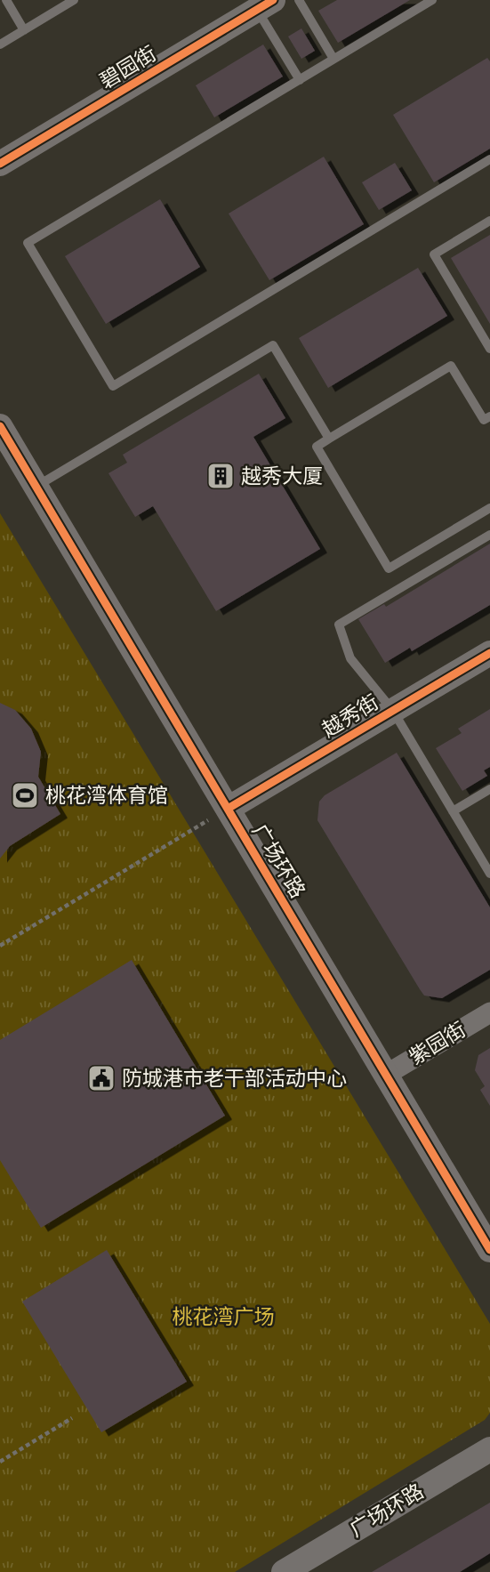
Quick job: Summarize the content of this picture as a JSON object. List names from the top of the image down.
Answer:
{
  "streets": {
    "street": [
      "碧园街",
      "越秀街",
      "广场环路",
      "紫园街"
    ]
  },
  "crossings": [
    ["越秀街", "广场环路"],
    ["广场环路", "紫园街"]
  ],
  "parks": ["桃花湾广场"],
  "places": {
    "building": ["越秀大厦"],
    "sports": ["桃花湾体育馆"],
    "public building": ["防城港市老干部活动中心"]
  }
}
